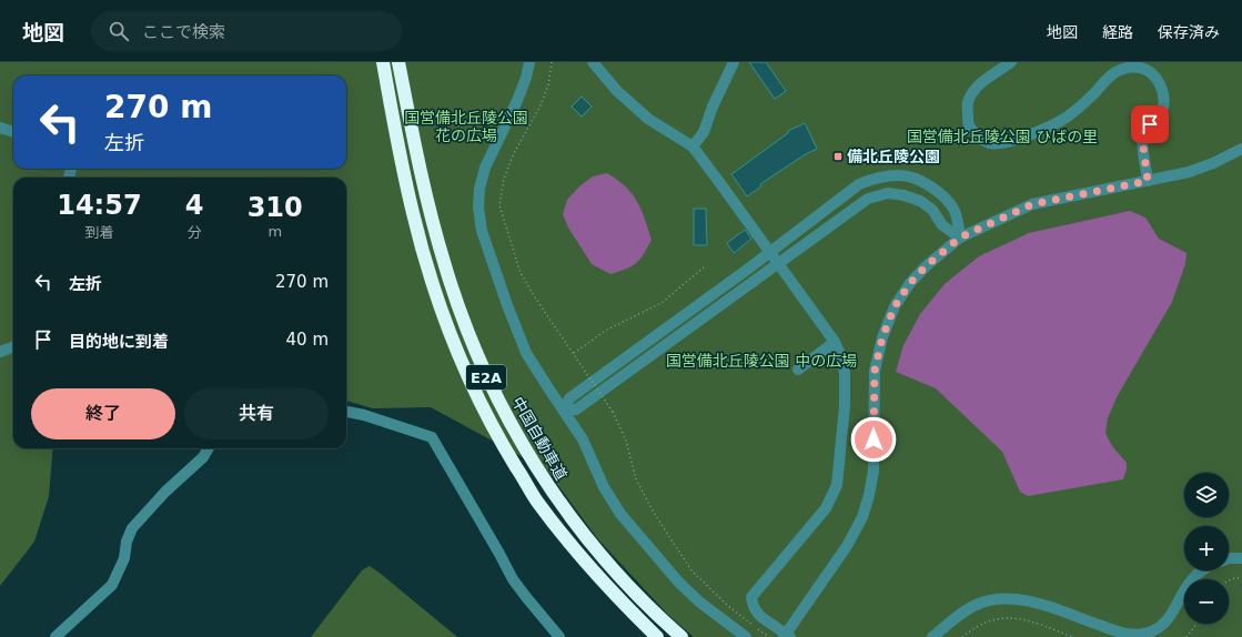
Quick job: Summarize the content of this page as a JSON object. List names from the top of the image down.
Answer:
{
  "streets": {
    "highway": ["E2A", "中国自動車道"]
  },
  "parks": ["国営備北丘陵公園 花の広場", "国営備北丘陵公園 ひばの里", "国営備北丘陵公園 中の広場"],
  "places": {
    "transit": ["備北丘陵公園"]
  },
  "page": {
    "header": "地図",
    "search": "ここで検索",
    "nav": ["地図", "経路", "保存済み"],
    "turn": ["270 m", "左折"],
    "eta": [
      "14:57",
      "到着",
      "4",
      "分",
      "310",
      "m"
    ],
    "list": [
      {
        "name": "左折",
        "value": "270 m"
      },
      {
        "name": "目的地に到着",
        "value": "40 m"
      }
    ],
    "buttons": ["終了", "共有"],
    "map_buttons": ["+", "−"]
  }
}
